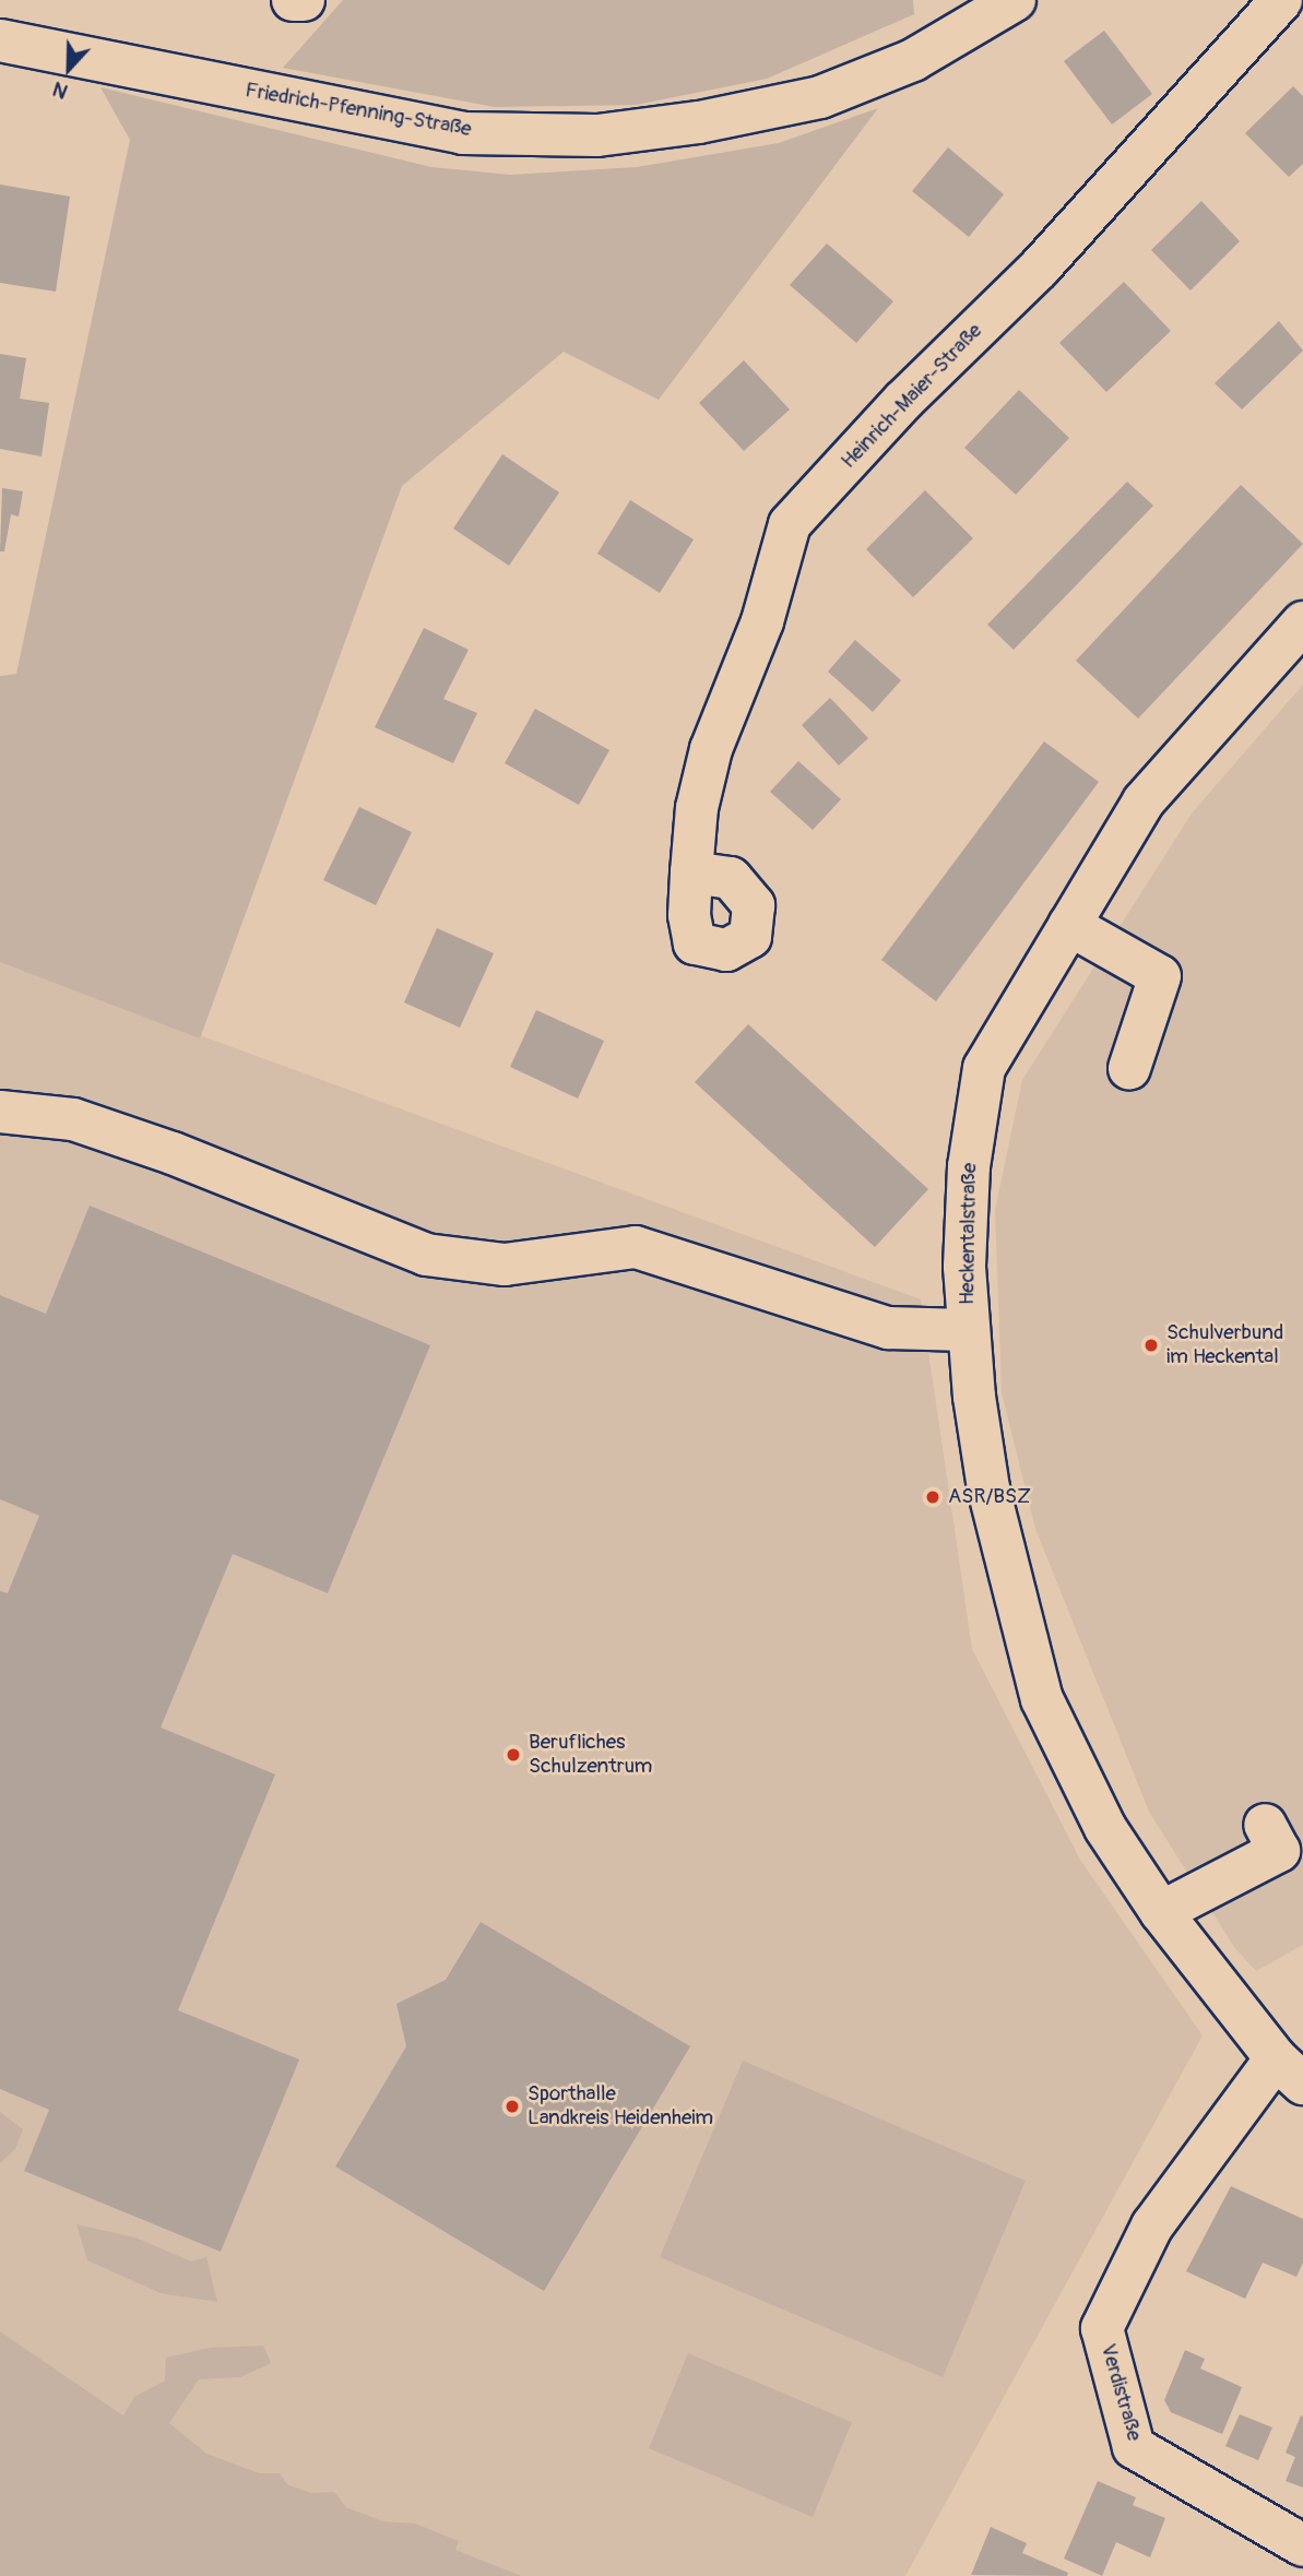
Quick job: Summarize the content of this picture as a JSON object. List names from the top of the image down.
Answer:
{
  "streets": {
    "street": [
      "Friedrich-Pfenning-Straße",
      "Heinrich-Maier-Straße",
      "Heckentalstraße",
      "Verdistraße"
    ]
  },
  "crossings": [
    ["Heckentalstraße", "Verdistraße"]
  ],
  "places": [
    "Schulverbund im Heckental",
    "ASR/BSZ",
    "Berufliches Schulzentrum",
    "Sporthalle Landkreis Heidenheim"
  ],
  "north": "bottom"
}
